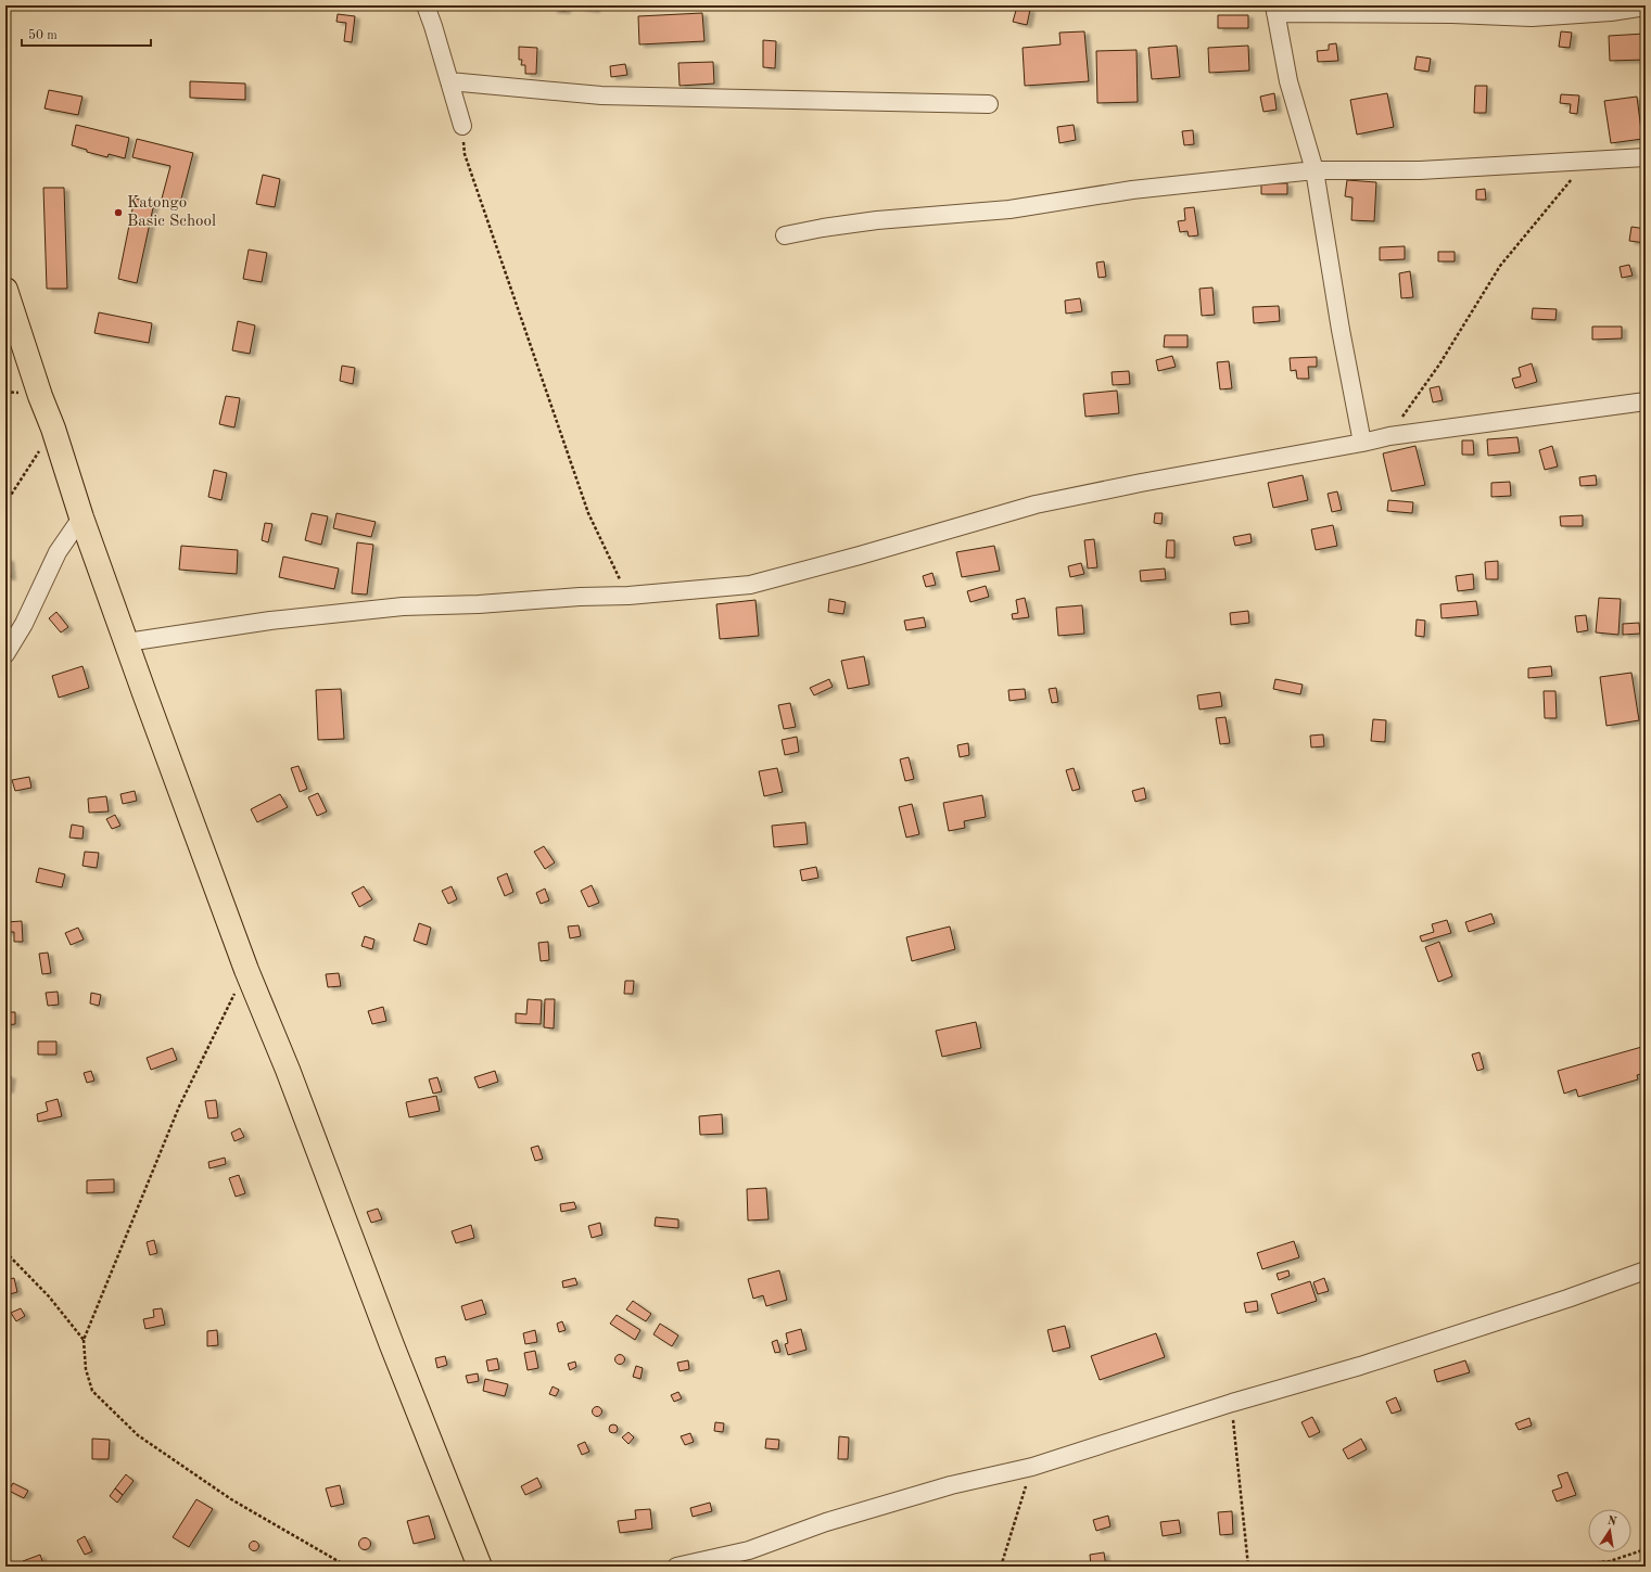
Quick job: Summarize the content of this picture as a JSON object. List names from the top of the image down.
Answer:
{
  "places": ["Katongo Basic School"],
  "scale_bar": "50 m",
  "north": "top"
}
